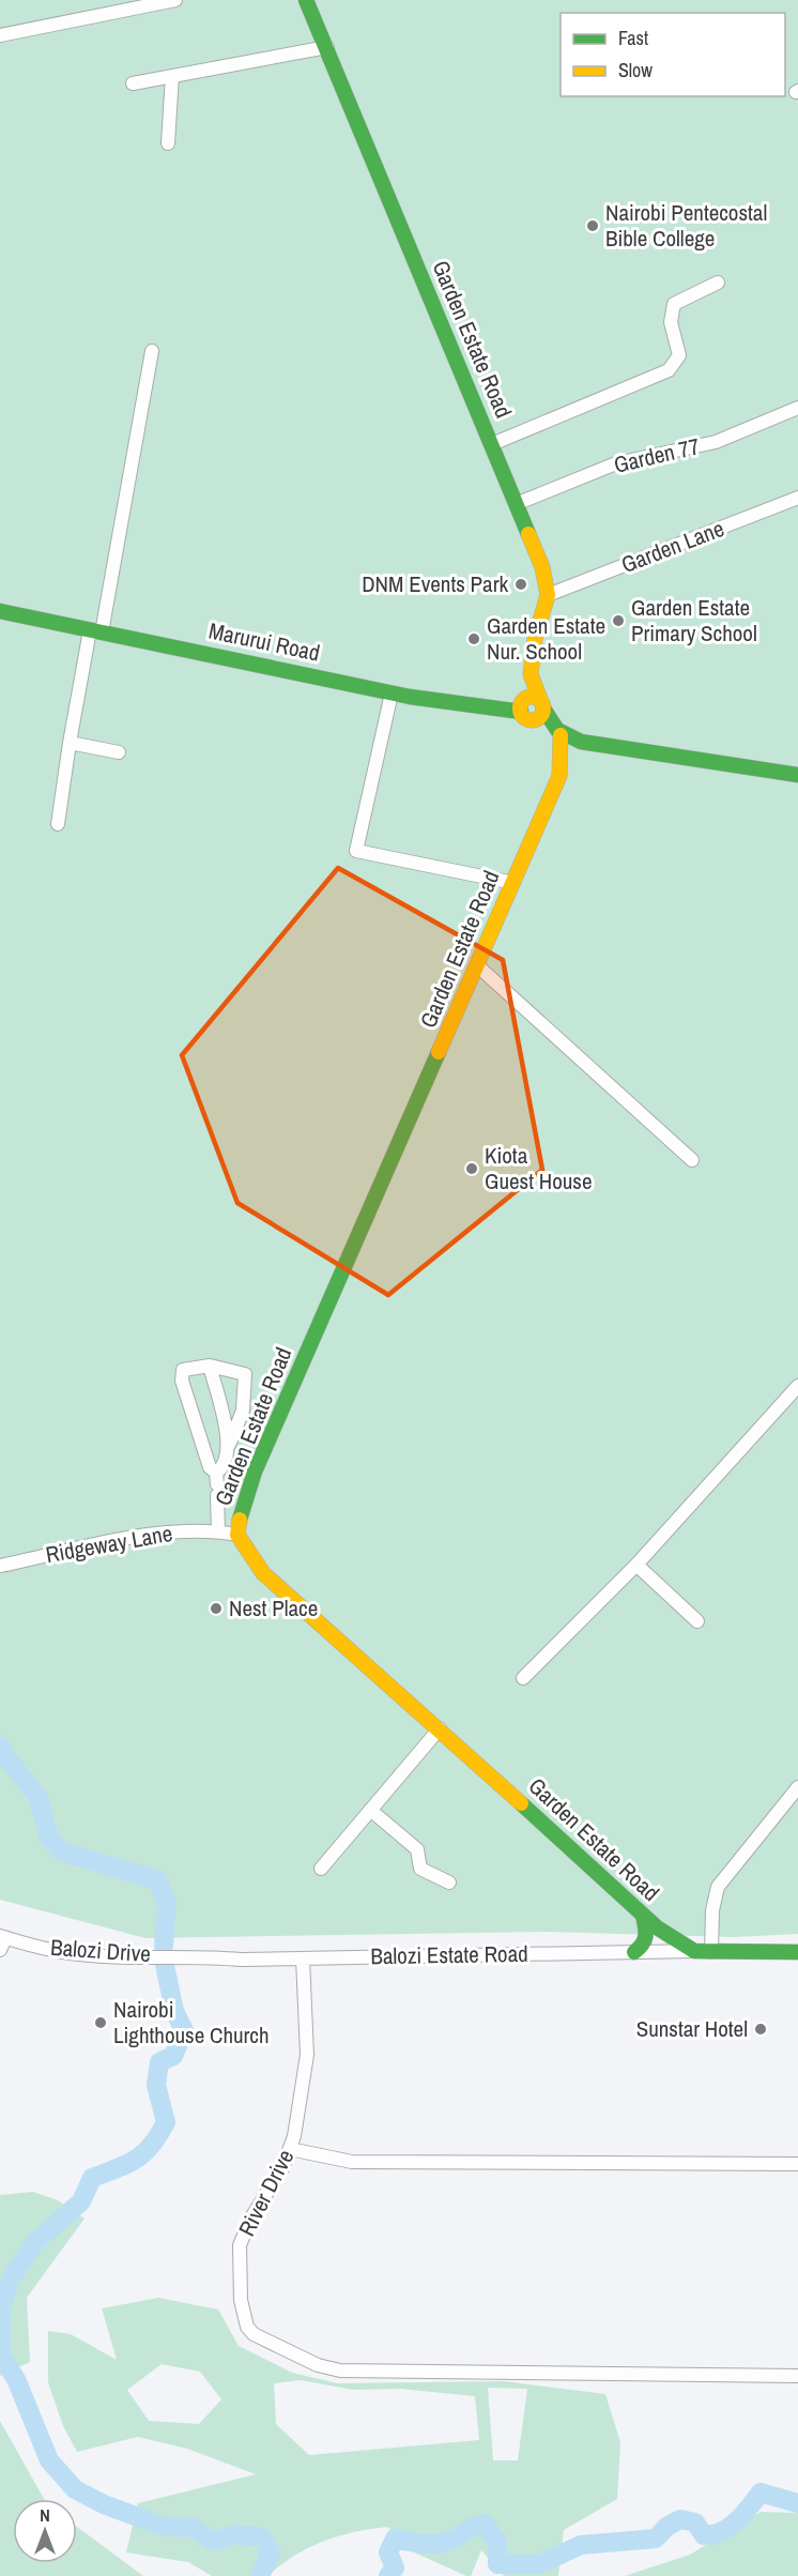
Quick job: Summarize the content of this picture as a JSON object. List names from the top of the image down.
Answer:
{
  "streets": {
    "street": [
      "Garden Estate Road",
      "Garden 77",
      "Garden Lane",
      "Marurui Road",
      "Ridgeway Lane",
      "Balozi Drive",
      "Balozi Estate Road",
      "River Drive"
    ]
  },
  "crossings": [
    ["Garden Estate Road", "Garden 77"],
    ["Garden Estate Road", "Garden Lane"],
    ["Garden Estate Road", "Ridgeway Lane"],
    ["Garden Estate Road", "Balozi Estate Road"],
    ["Balozi Drive", "Balozi Estate Road"],
    ["Balozi Estate Road", "River Drive"]
  ],
  "places": [
    "Nairobi Pentecostal Bible College",
    "DNM Events Park",
    "Garden Estate Primary School",
    "Garden Estate Nur. School",
    "Kiota Guest House",
    "Nest Place",
    "Nairobi Lighthouse Church",
    "Sunstar Hotel"
  ],
  "legend": ["Fast", "Slow"],
  "north": "top"
}
